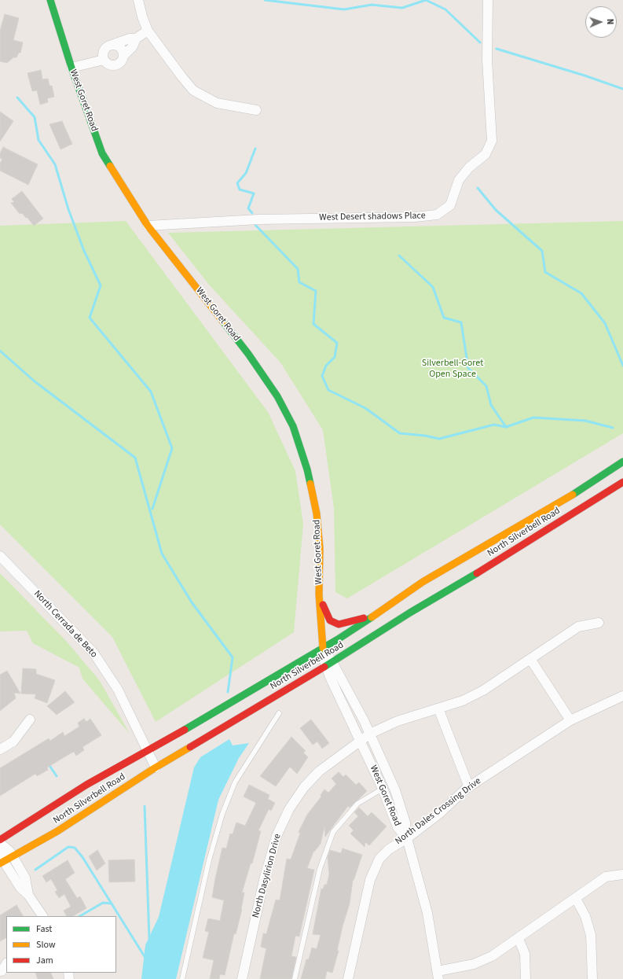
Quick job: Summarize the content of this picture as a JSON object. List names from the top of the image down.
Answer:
{
  "streets": {
    "main road": ["West Goret Road", "North Silverbell Road"],
    "street": [
      "West Desert shadows Place",
      "North Cerrada de Beto",
      "North Dales Crossing Drive",
      "North Dasylirion Drive"
    ]
  },
  "crossings": [
    ["West Goret Road", "West Desert shadows Place"],
    ["West Goret Road", "North Silverbell Road"],
    ["West Goret Road", "North Dales Crossing Drive"],
    ["West Goret Road", "North Dasylirion Drive"],
    ["North Silverbell Road", "North Cerrada de Beto"]
  ],
  "parks": ["Silverbell-Goret Open Space"],
  "legend": ["Fast", "Slow", "Jam"],
  "north": "right"
}
